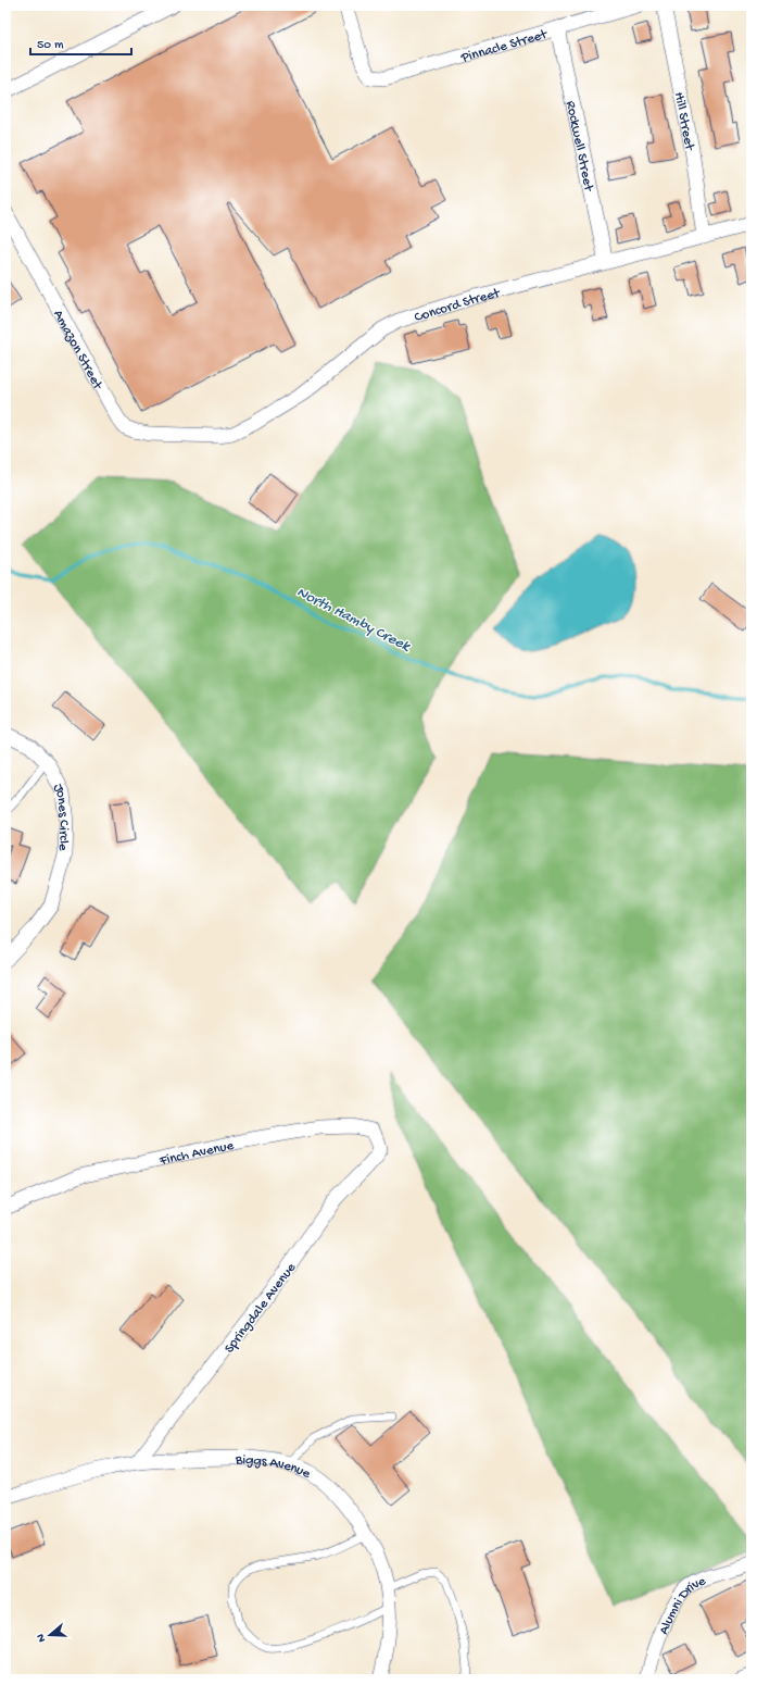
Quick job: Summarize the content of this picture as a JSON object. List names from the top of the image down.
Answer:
{
  "streets": {
    "street": [
      "Pinnacle Street",
      "Hill Street",
      "Rockwell Street",
      "Concord Street",
      "Amazon Street",
      "Jones Circle",
      "Finch Avenue",
      "Springdale Avenue",
      "Biggs Avenue",
      "Alumni Drive"
    ]
  },
  "crossings": [
    ["Pinnacle Street", "Rockwell Street"],
    ["Hill Street", "Concord Street"],
    ["Rockwell Street", "Concord Street"],
    ["Concord Street", "Amazon Street"],
    ["Finch Avenue", "Springdale Avenue"],
    ["Springdale Avenue", "Biggs Avenue"]
  ],
  "water": ["North Hamby Creek"],
  "scale_bar": "50 m",
  "north": "left"
}
